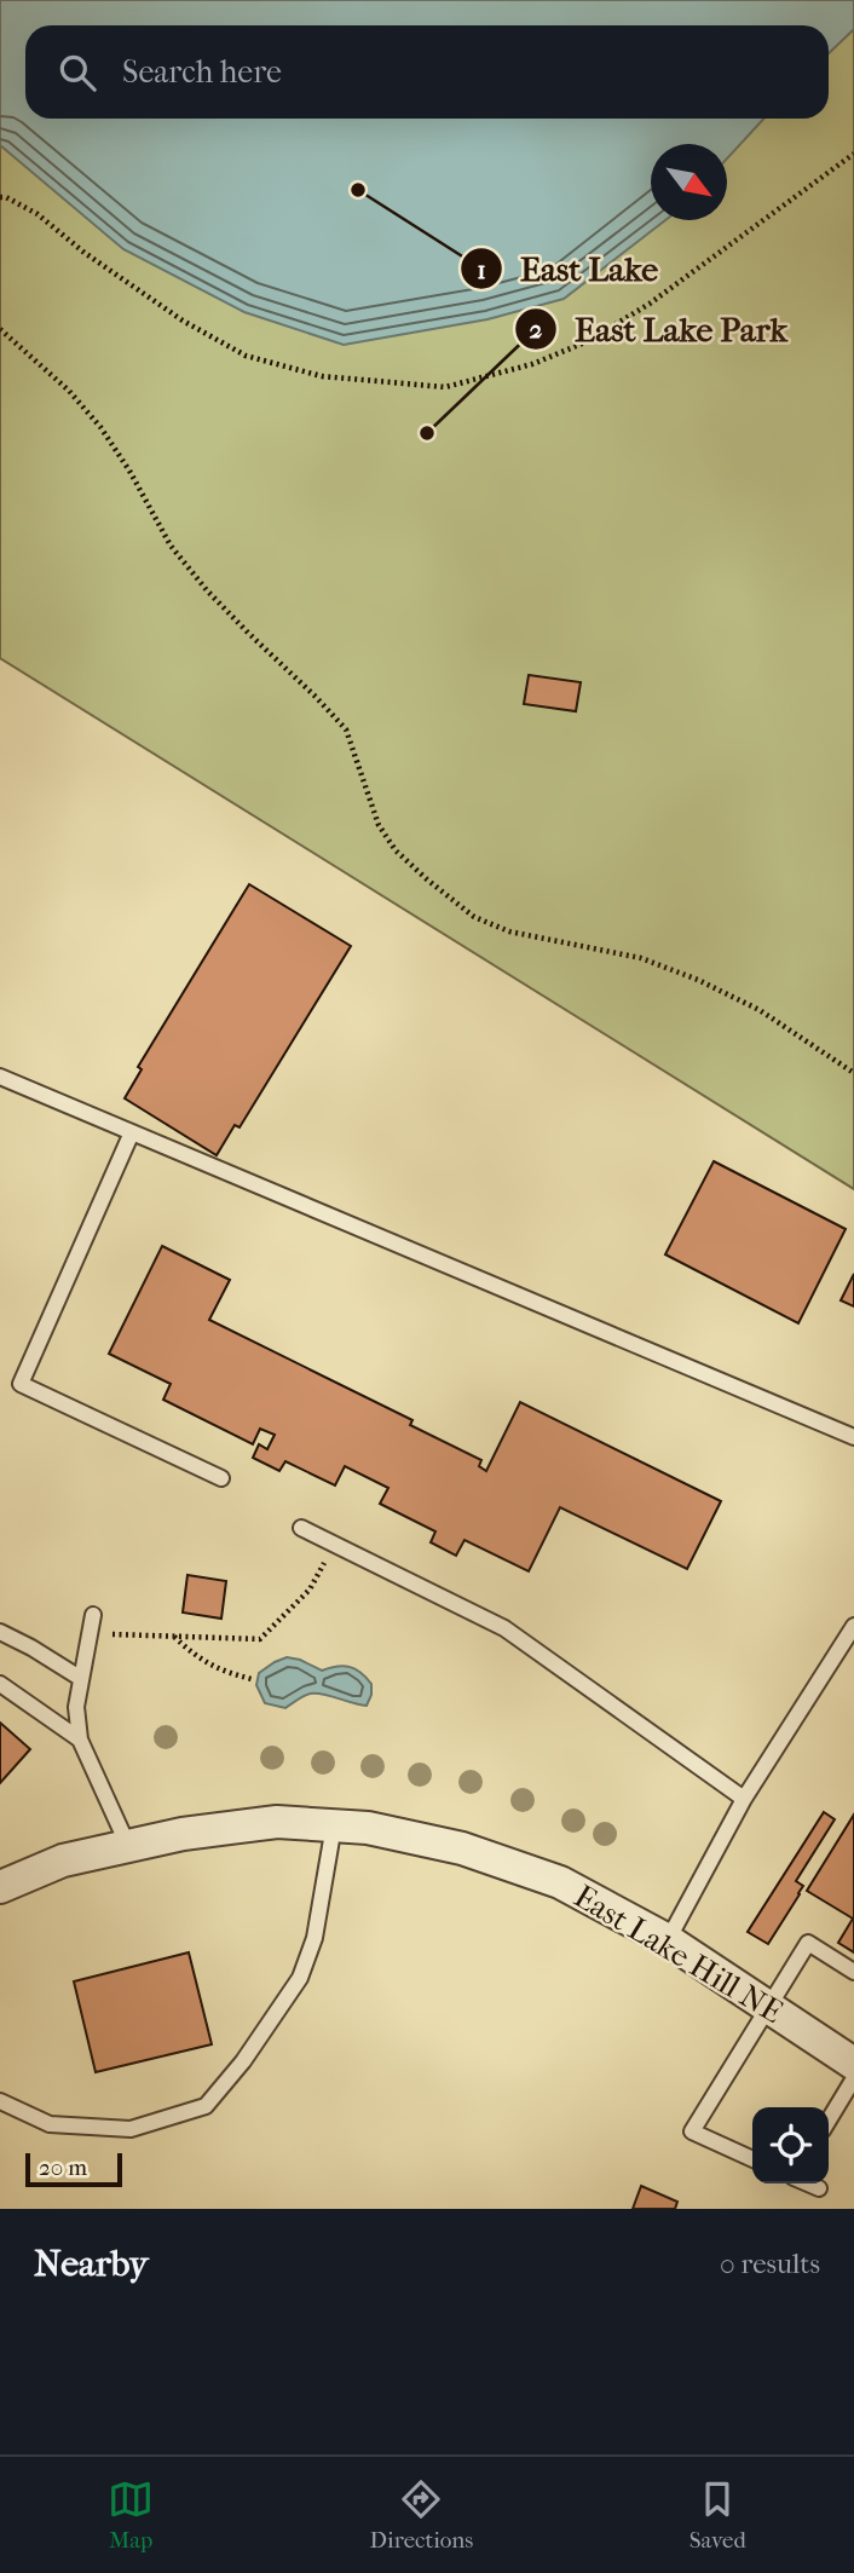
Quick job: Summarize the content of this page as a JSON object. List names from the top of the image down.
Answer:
{
  "streets": {
    "street": ["East Lake Hill NE"]
  },
  "places": ["East Lake", "East Lake Park"],
  "scale_bar": "20 m",
  "north": "bottom right",
  "page": {
    "search": "Search here",
    "scale": "20 m",
    "heading": ["Nearby", "0 results"],
    "nav": ["Map", "Directions", "Saved"]
  }
}
